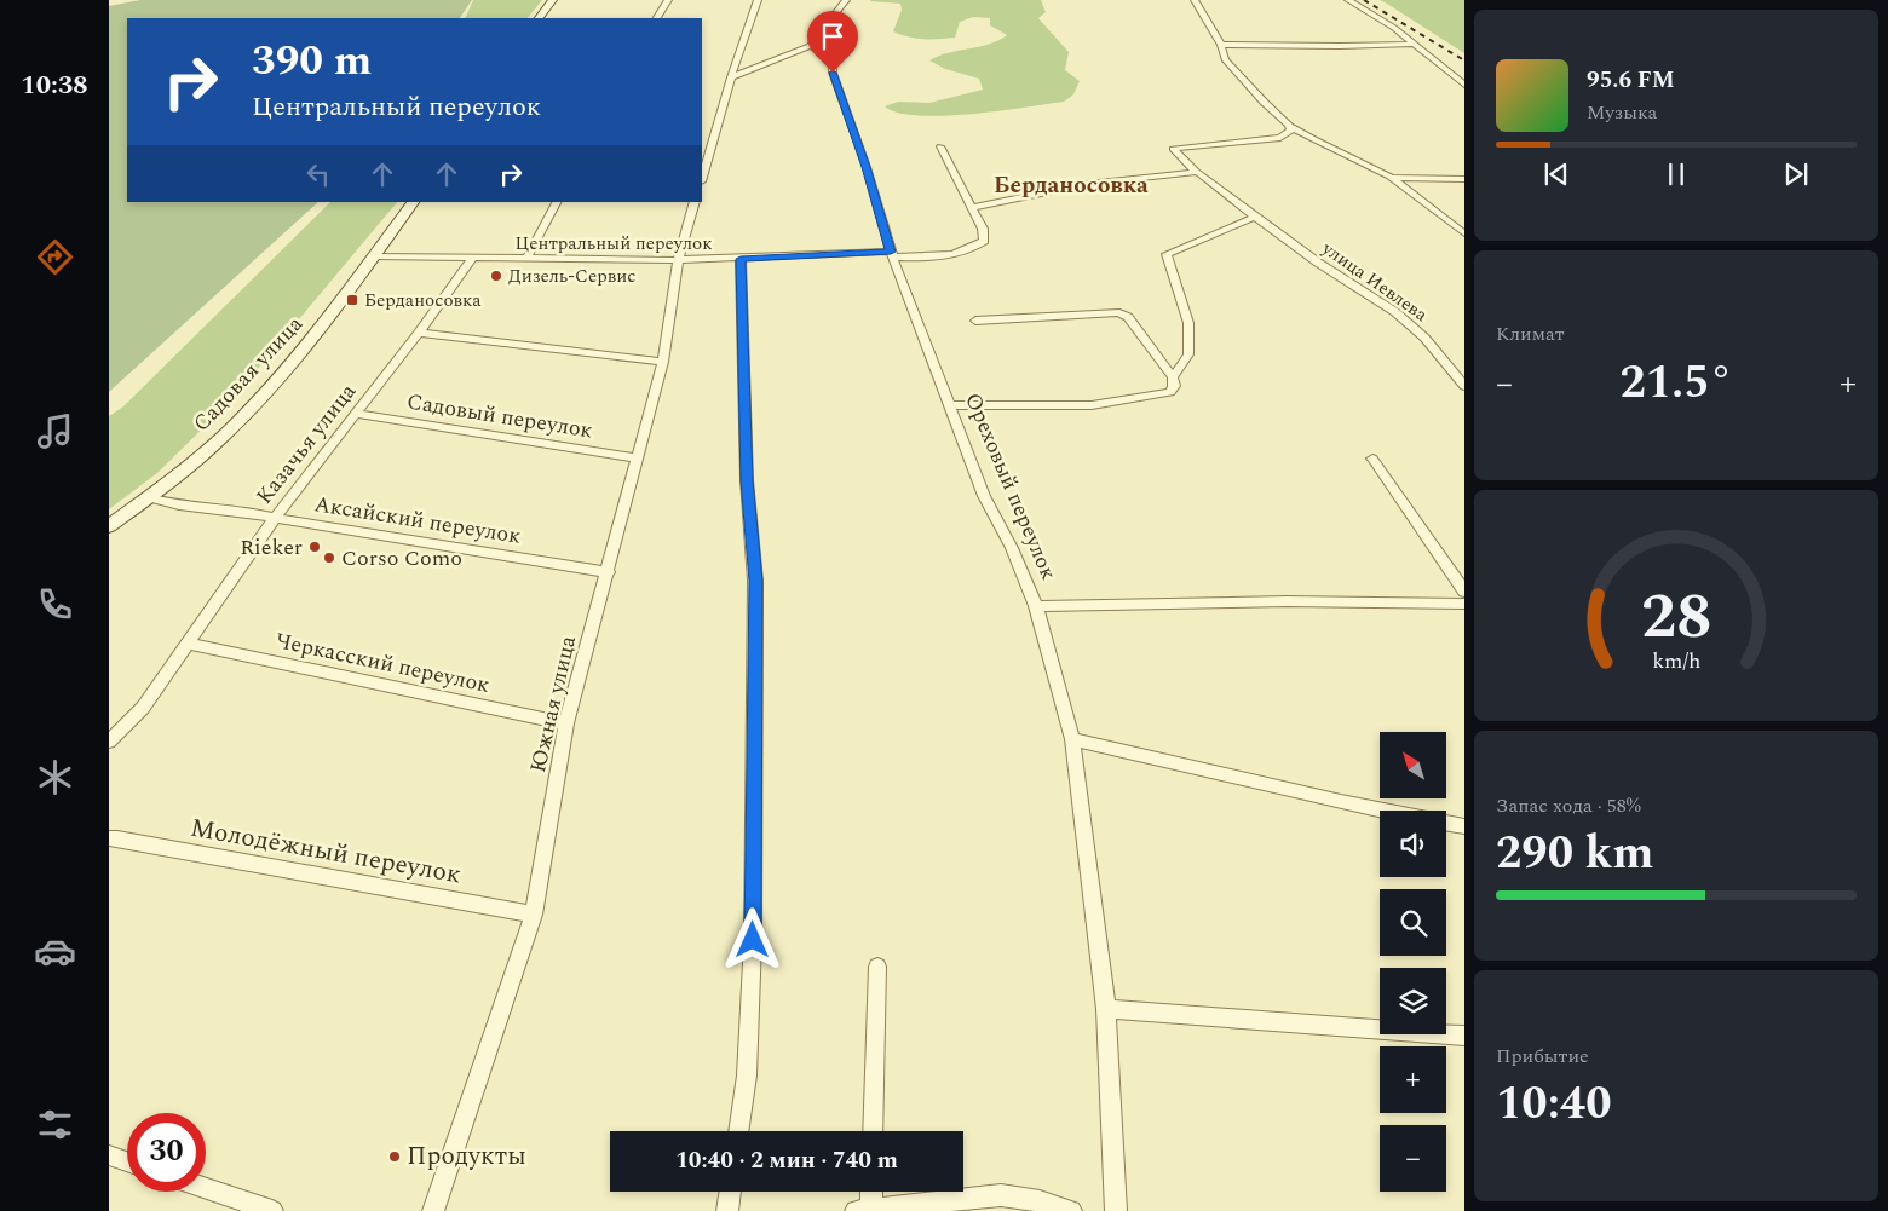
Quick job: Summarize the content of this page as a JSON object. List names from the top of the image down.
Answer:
{
  "streets": {
    "main road": ["Садовая улица"],
    "street": [
      "Центральный переулок",
      "улица Иевлева",
      "Садовый переулок",
      "Казачья улица",
      "Ореховый переулок",
      "Аксайский переулок",
      "Черкасский переулок",
      "Южная улица",
      "Молодёжный переулок"
    ]
  },
  "crossings": [
    ["Центральный переулок", "Садовая улица"],
    ["Центральный переулок", "Казачья улица"],
    ["Центральный переулок", "Ореховый переулок"],
    ["Центральный переулок", "Южная улица"],
    ["Садовая улица", "Аксайский переулок"],
    ["Садовый переулок", "Казачья улица"],
    ["Садовый переулок", "Южная улица"],
    ["Казачья улица", "Аксайский переулок"],
    ["Казачья улица", "Черкасский переулок"],
    ["Аксайский переулок", "Южная улица"],
    ["Черкасский переулок", "Южная улица"],
    ["Южная улица", "Молодёжный переулок"]
  ],
  "districts": ["Берданосовка"],
  "places": {
    "other": [
      "Дизель-Сервис",
      "Rieker",
      "Corso Como",
      "Продукты"
    ],
    "transit": ["Берданосовка"]
  },
  "north": "top left",
  "page": {
    "tabs": "10:38",
    "turn": ["390 m", "Центральный переулок"],
    "song": ["95.6 FM", "Музыка"],
    "tile": [
      "Климат",
      ["Запас хода · 58%", "290 km"],
      ["Прибытие", "10:40"]
    ],
    "heat": ["−", "21.5°", "+"],
    "map_buttons": ["+", "−"],
    "limit": "30",
    "trip": "10:40 · 2 мин · 740 m",
    "gauge": ["28", "km/h"]
  }
}
